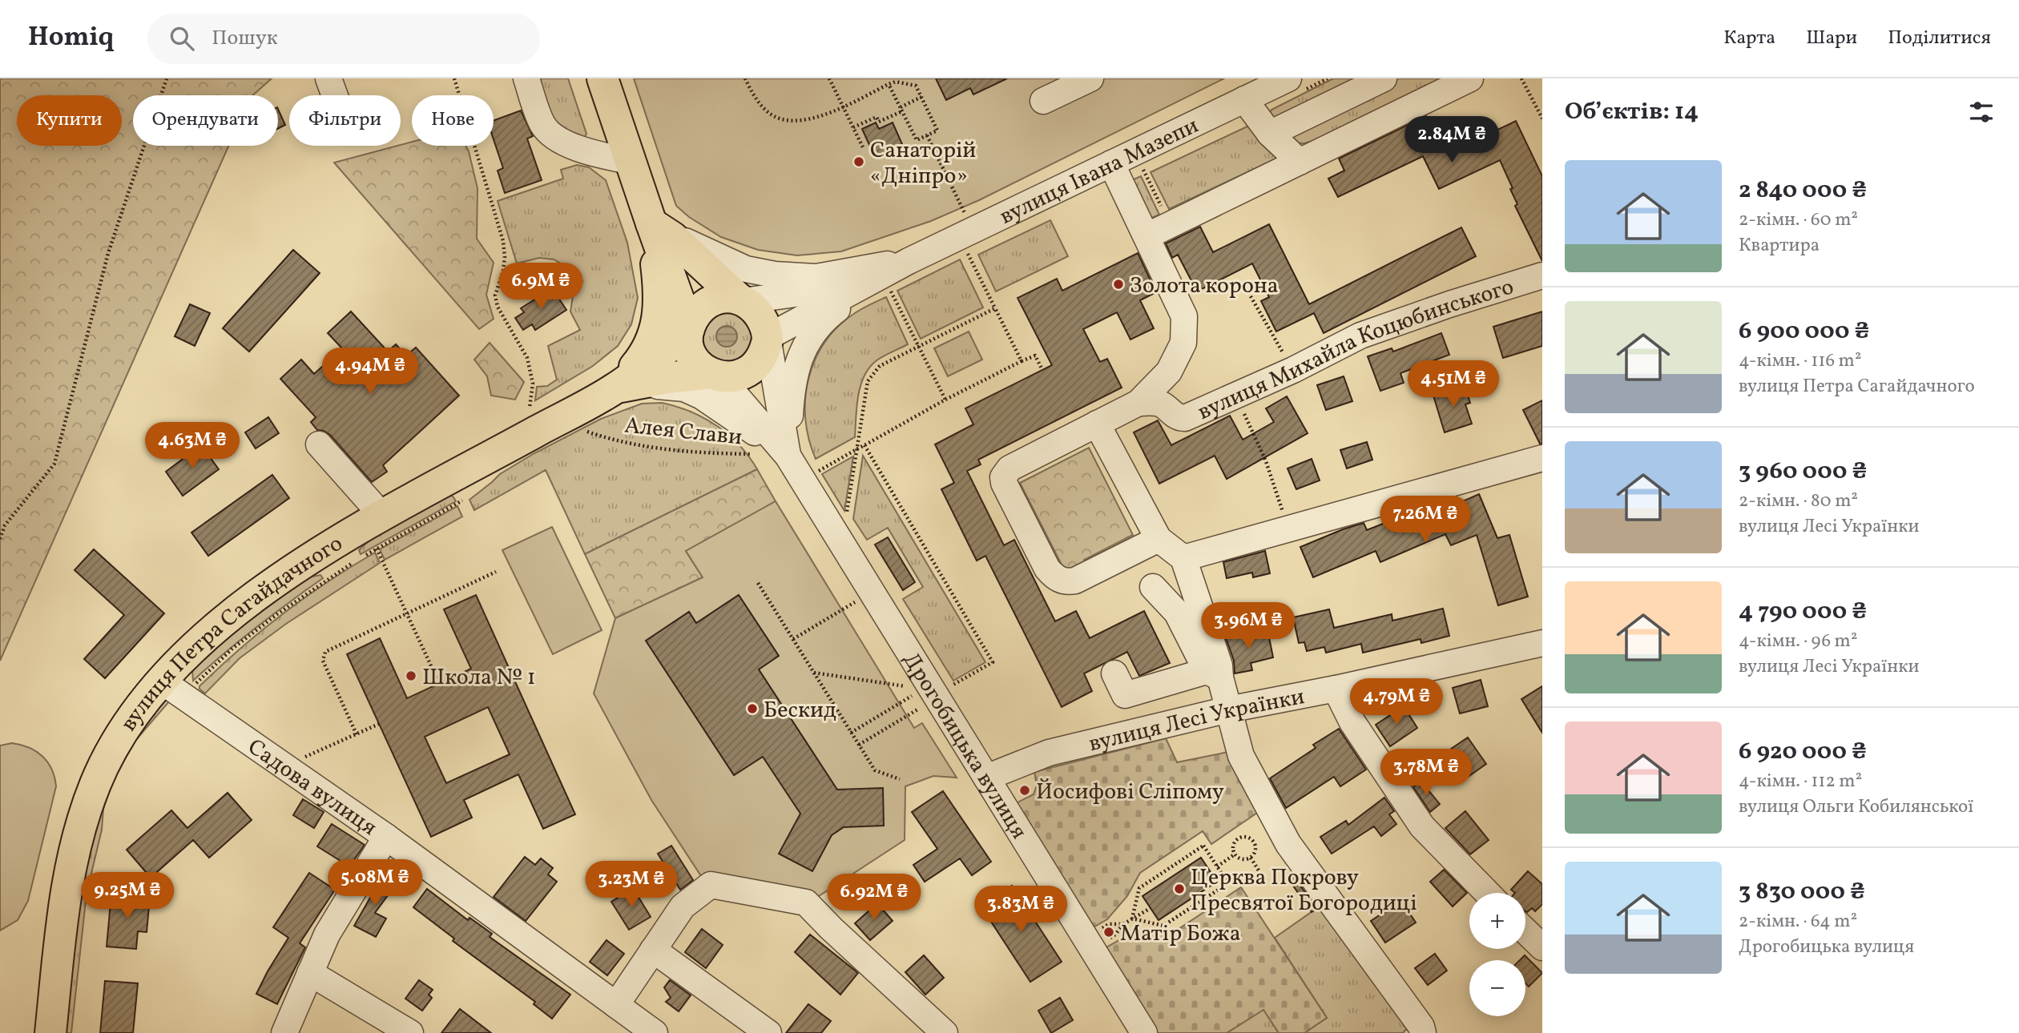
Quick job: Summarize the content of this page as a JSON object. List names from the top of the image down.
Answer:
{
  "streets": {
    "main road": ["вулиця Петра Сагайдачного"],
    "street": [
      "вулиця Івана Мазепи",
      "вулиця Михайла Коцюбинського",
      "вулиця Лесі Українки",
      "Дрогобицька вулиця",
      "Садова вулиця"
    ],
    "path": ["Алея Слави"]
  },
  "crossings": [
    ["вулиця Петра Сагайдачного", "Садова вулиця"],
    ["вулиця Лесі Українки", "Дрогобицька вулиця"]
  ],
  "places": [
    "Санаторій «Дніпро»",
    "Золота корона",
    "Школа № 1",
    "Бескид",
    "Йосифові Сліпому",
    "Церква Покрову Пресвятої Богородиці",
    "Матір Божа"
  ],
  "page": {
    "header": "Homiq",
    "search": "Пошук",
    "nav": ["Карта", "Шари", "Поділитися"],
    "heading": "Об’єктів: 14",
    "chip": [
      "Купити",
      "Орендувати",
      "Фільтри",
      "Нове"
    ],
    "price": [
      "2.84M ₴",
      "6.9M ₴",
      "4.94M ₴",
      "4.51M ₴",
      "4.63M ₴",
      "7.26M ₴",
      "3.96M ₴",
      "4.79M ₴",
      "3.78M ₴",
      "5.08M ₴",
      "3.23M ₴",
      "9.25M ₴",
      "6.92M ₴",
      "3.83M ₴"
    ],
    "list": [
      {
        "name": "2 840 000 ₴",
        "note": "2-кімн. · 60 m² · Квартира"
      },
      {
        "name": "6 900 000 ₴",
        "note": "4-кімн. · 116 m² · вулиця Петра Сагайдачного"
      },
      {
        "name": "3 960 000 ₴",
        "note": "2-кімн. · 80 m² · вулиця Лесі Українки"
      },
      {
        "name": "4 790 000 ₴",
        "note": "4-кімн. · 96 m² · вулиця Лесі Українки"
      },
      {
        "name": "6 920 000 ₴",
        "note": "4-кімн. · 112 m² · вулиця Ольги Кобилянської"
      },
      {
        "name": "3 830 000 ₴",
        "note": "2-кімн. · 64 m² · Дрогобицька вулиця"
      }
    ],
    "map_buttons": ["+", "−"]
  }
}
